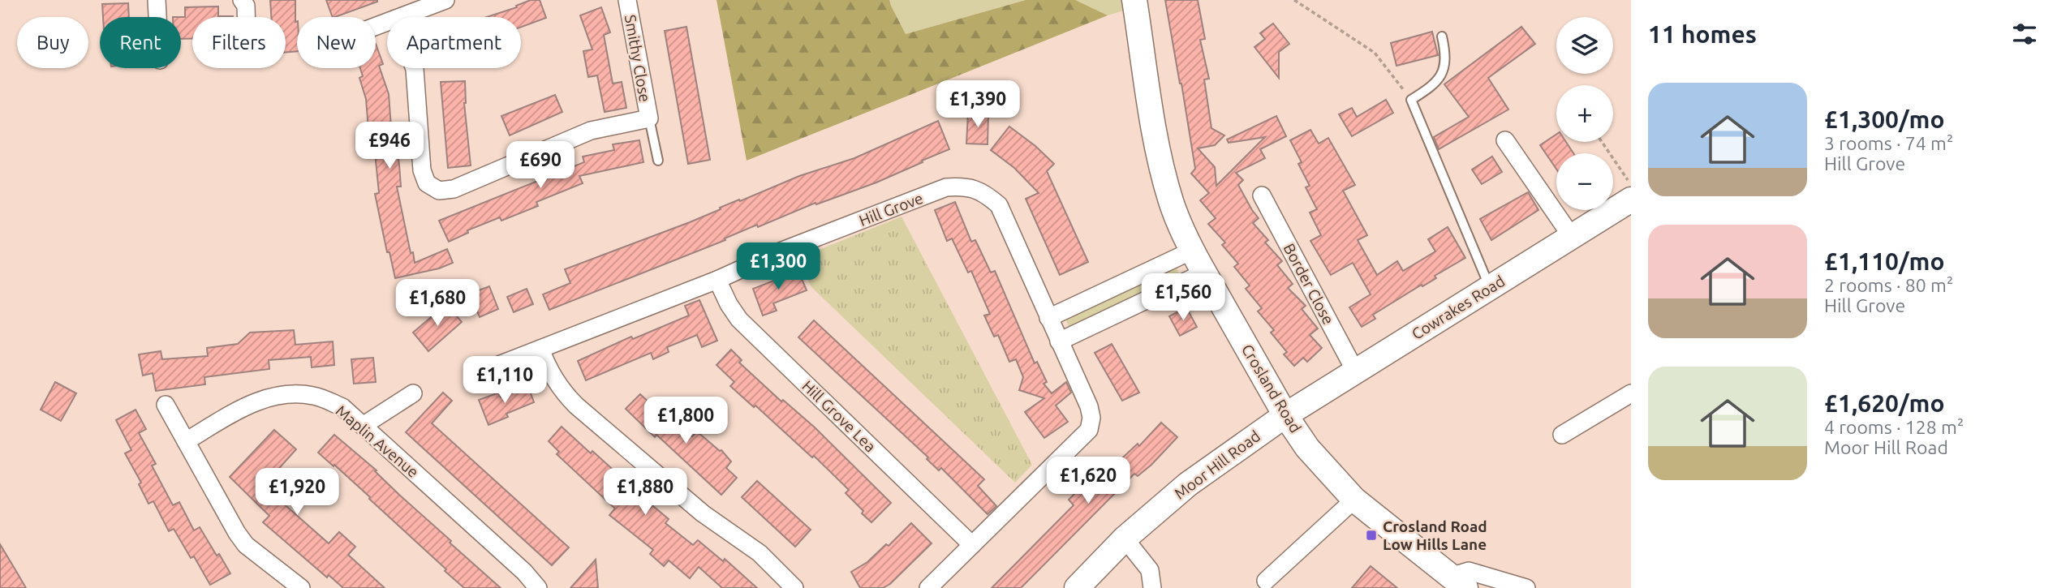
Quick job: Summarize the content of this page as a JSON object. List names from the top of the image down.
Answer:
{
  "streets": {
    "street": [
      "Smithy Close",
      "Hill Grove",
      "Border Close",
      "Cowrakes Road",
      "Crosland Road",
      "Hill Grove Lea",
      "Maplin Avenue",
      "Moor Hill Road"
    ]
  },
  "crossings": [
    ["Hill Grove", "Hill Grove Lea"],
    ["Border Close", "Cowrakes Road"],
    ["Cowrakes Road", "Crosland Road"],
    ["Cowrakes Road", "Moor Hill Road"],
    ["Crosland Road", "Moor Hill Road"]
  ],
  "places": {
    "transit": ["Crosland Road Low Hills Lane"]
  },
  "page": {
    "heading": "11 homes",
    "map_buttons": ["+", "−"],
    "chip": [
      "Buy",
      "Rent",
      "Filters",
      "New",
      "Apartment"
    ],
    "list": [
      {
        "name": "£1,300/mo",
        "note": "3 rooms · 74 m² · Hill Grove"
      },
      {
        "name": "£1,110/mo",
        "note": "2 rooms · 80 m² · Hill Grove"
      },
      {
        "name": "£1,620/mo",
        "note": "4 rooms · 128 m² · Moor Hill Road"
      }
    ],
    "price": [
      "£1,390",
      "£946",
      "£690",
      "£1,300",
      "£1,560",
      "£1,680",
      "£1,110",
      "£1,800",
      "£1,620",
      "£1,920",
      "£1,880"
    ]
  }
}
